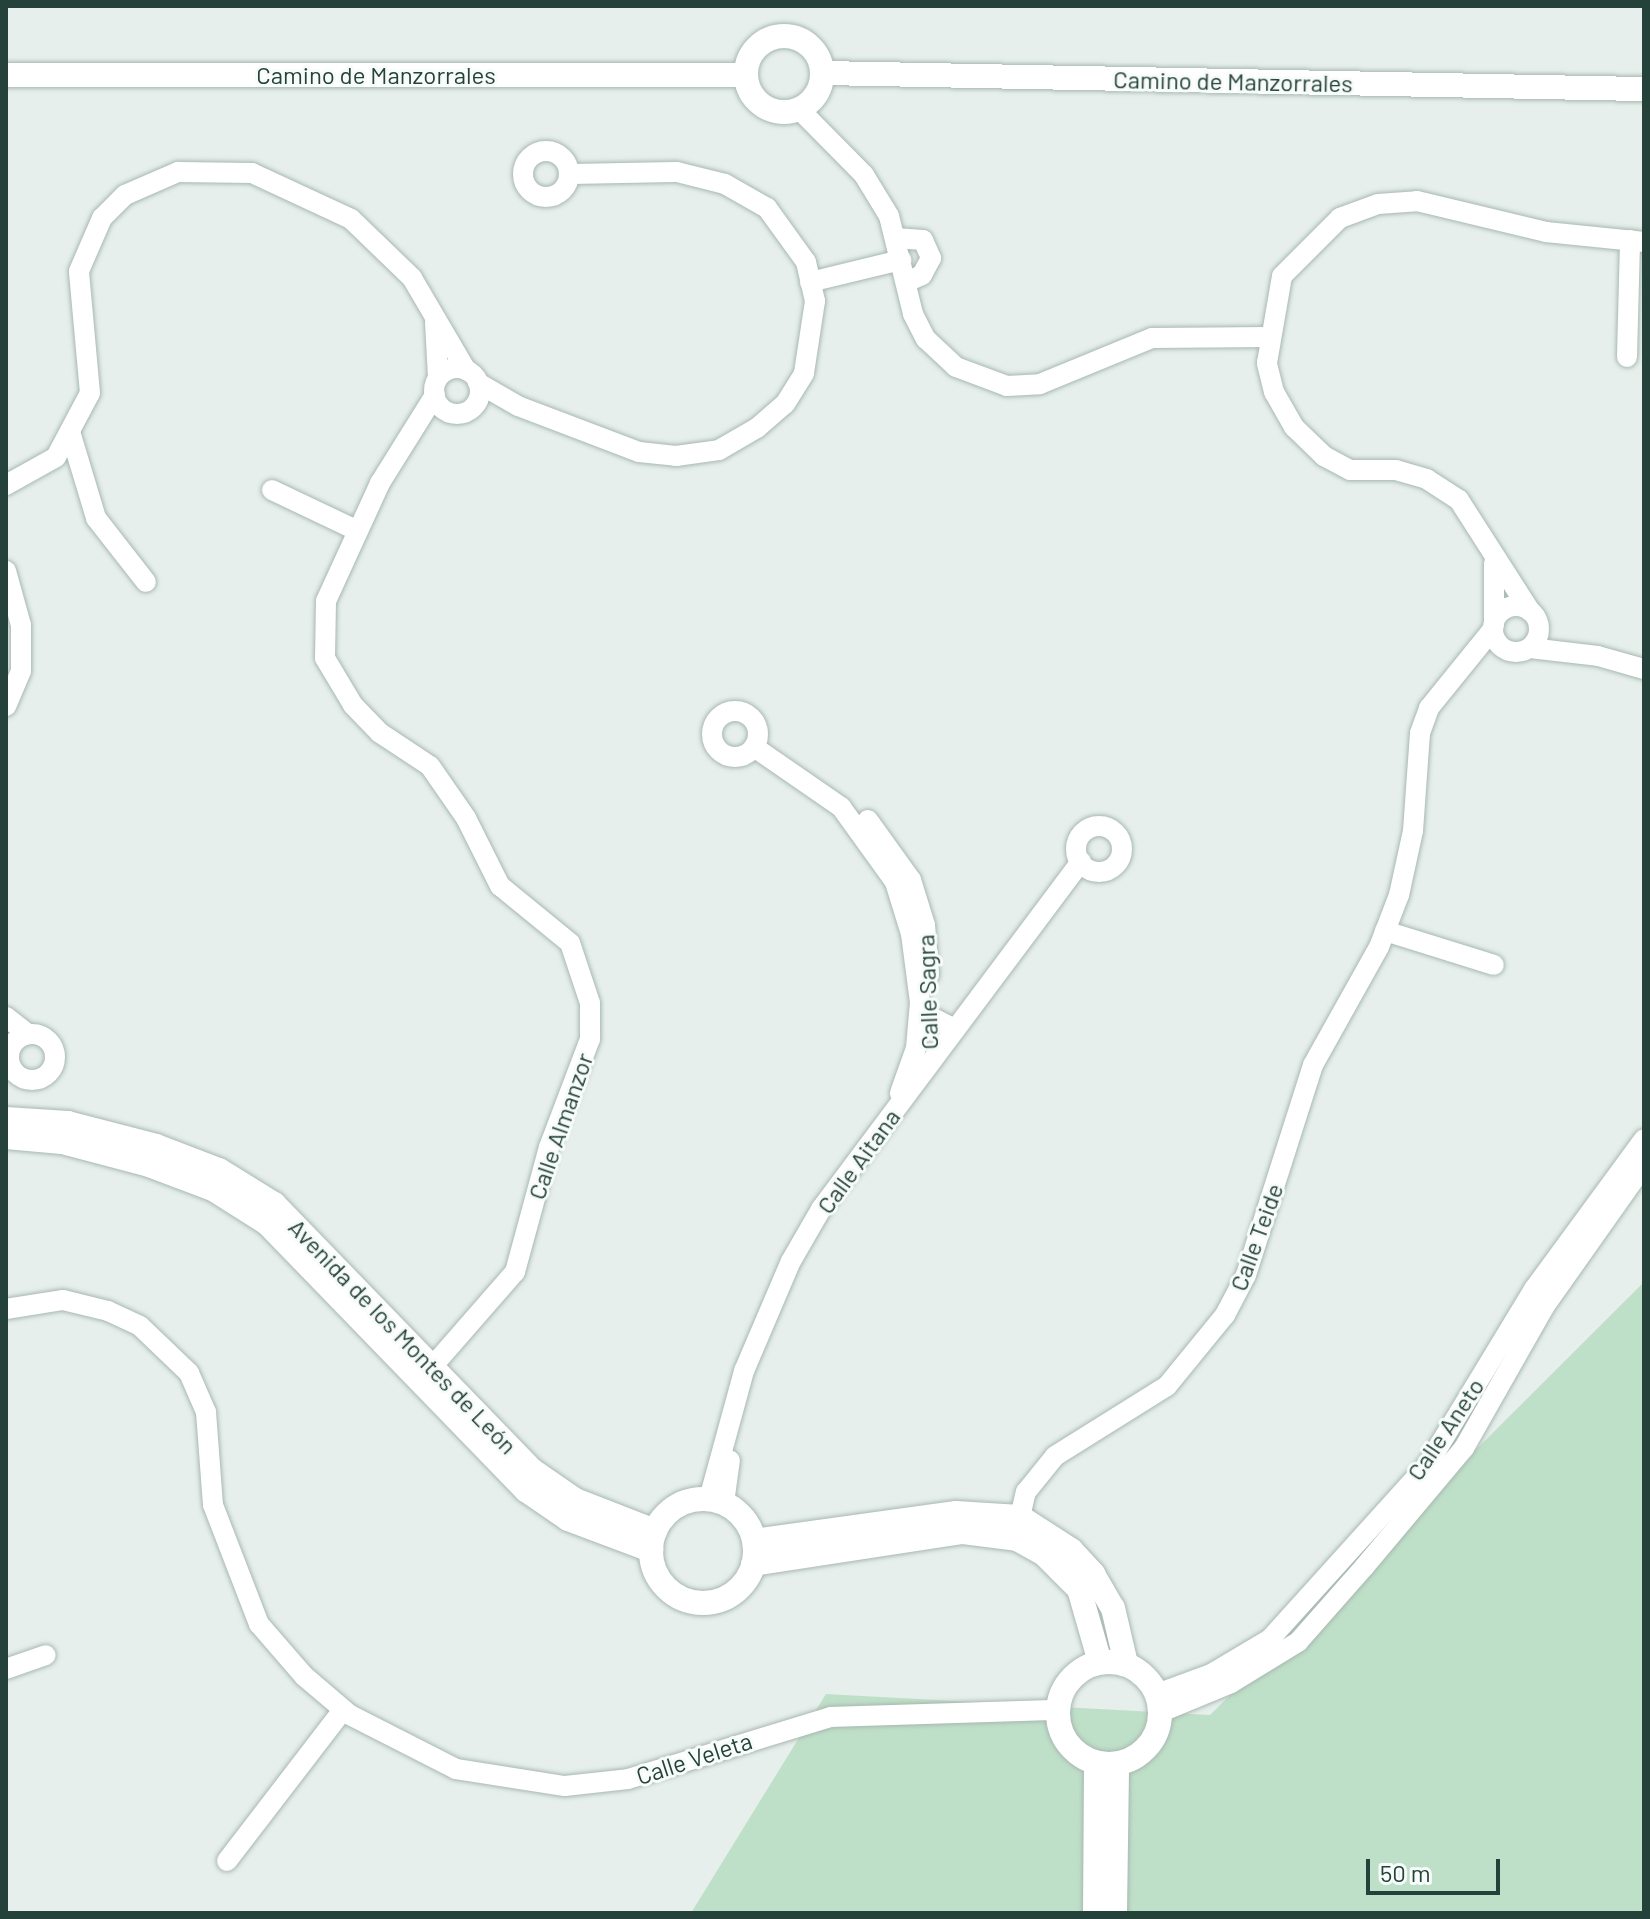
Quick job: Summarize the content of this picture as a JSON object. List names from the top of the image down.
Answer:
{
  "streets": {
    "street": [
      "Camino de Manzorrales",
      "Calle Sagra",
      "Calle Almanzor",
      "Calle Aitana",
      "Calle Teide",
      "Avenida de los Montes de León",
      "Calle Aneto",
      "Calle Veleta"
    ]
  },
  "crossings": [
    ["Calle Sagra", "Calle Aitana"],
    ["Calle Almanzor", "Avenida de los Montes de León"],
    ["Calle Aitana", "Avenida de los Montes de León"],
    ["Calle Aneto", "Calle Veleta"]
  ],
  "scale_bar": "50 m"
}
